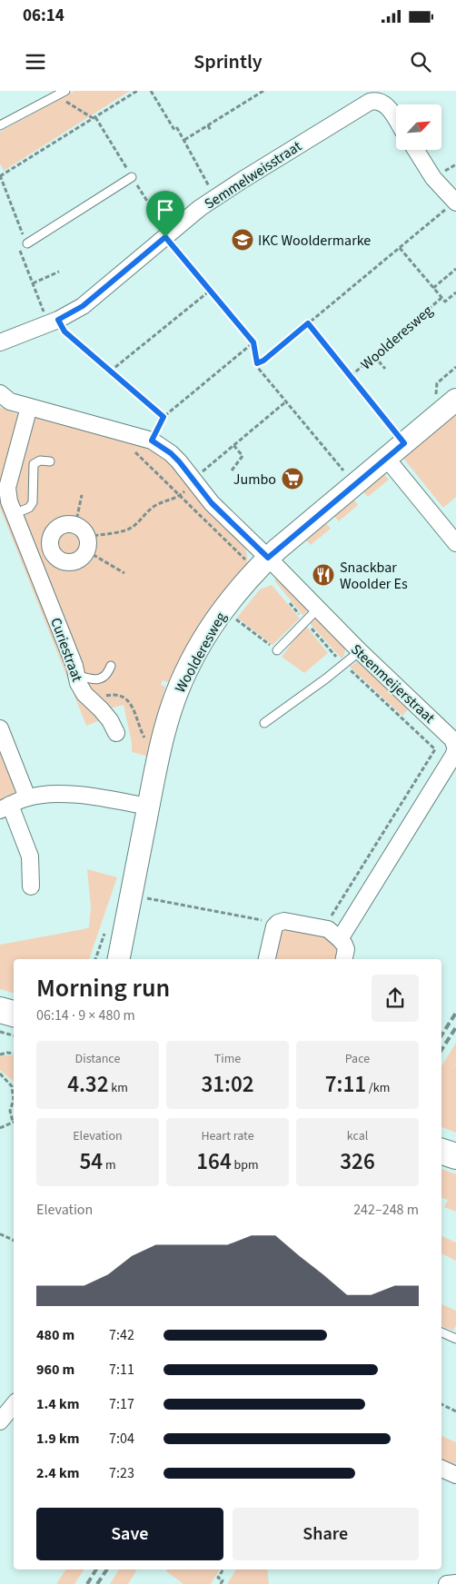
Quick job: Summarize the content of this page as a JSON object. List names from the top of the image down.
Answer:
{
  "streets": {
    "street": [
      "Semmelweisstraat",
      "Woolderesweg",
      "Curiestraat",
      "Steenmeijerstraat"
    ]
  },
  "crossings": [
    ["Woolderesweg", "Steenmeijerstraat"]
  ],
  "places": {
    "school or university": ["IKC Wooldermarke"],
    "supermarket": ["Jumbo"],
    "restaurant": ["Snackbar Woolder Es"]
  },
  "north": "top right",
  "page": {
    "status": "06:14",
    "header": "Sprintly",
    "heading": ["Morning run", "06:14 · 9 × 480 m"],
    "stats": [
      ["Distance", "4.32 km"],
      ["Time", "31:02"],
      ["Pace", "7:11 /km"],
      ["Elevation", "54 m"],
      ["Heart rate", "164 bpm"],
      ["kcal", "326"]
    ],
    "chart": ["Elevation", "242–248 m"],
    "list": [
      {
        "name": "480 m",
        "note": "7:42"
      },
      {
        "name": "960 m",
        "note": "7:11"
      },
      {
        "name": "1.4 km",
        "note": "7:17"
      },
      {
        "name": "1.9 km",
        "note": "7:04"
      },
      {
        "name": "2.4 km",
        "note": "7:23"
      }
    ],
    "buttons": ["Save", "Share"]
  }
}
